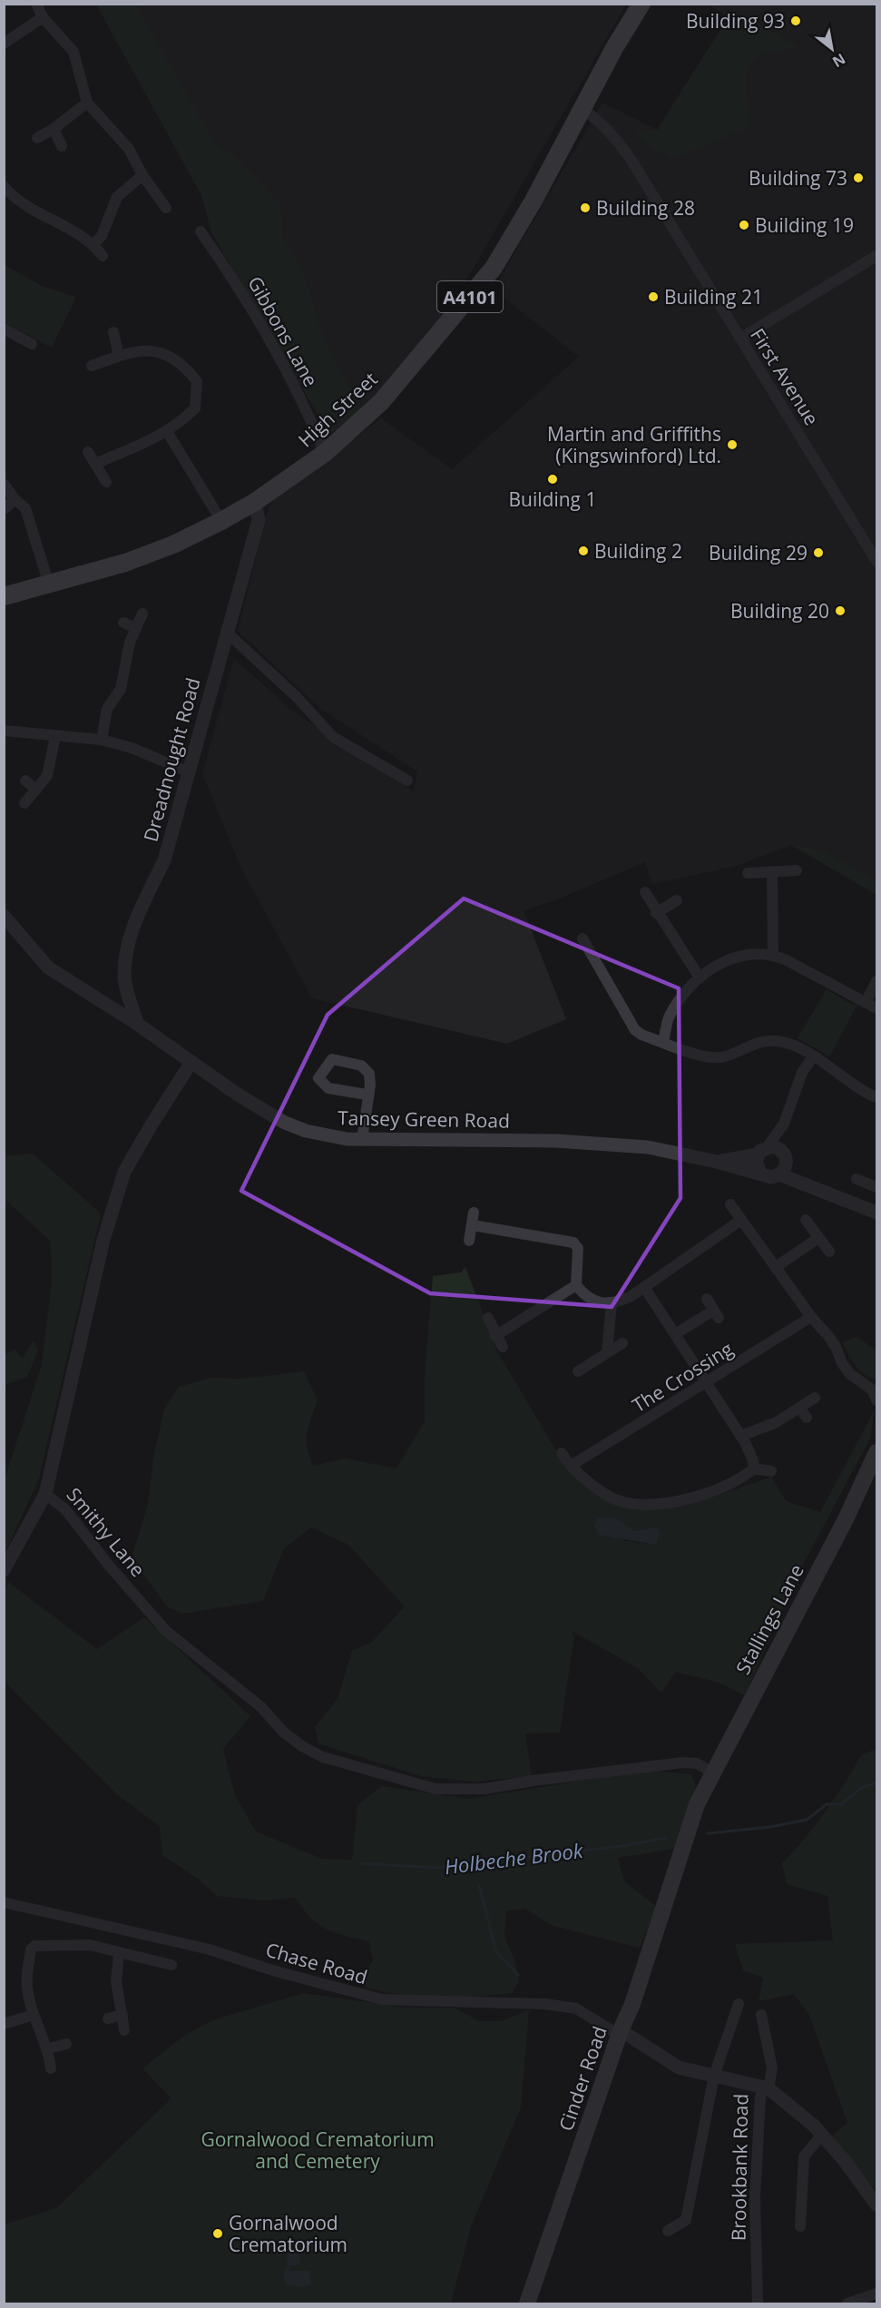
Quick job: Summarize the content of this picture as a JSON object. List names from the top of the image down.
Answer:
{
  "streets": {
    "main road": [
      "A4101",
      "High Street",
      "Stallings Lane",
      "Cinder Road"
    ],
    "street": [
      "Gibbons Lane",
      "First Avenue",
      "Dreadnought Road",
      "Tansey Green Road",
      "The Crossing",
      "Smithy Lane",
      "Chase Road",
      "Brookbank Road"
    ]
  },
  "crossings": [
    ["A4101", "First Avenue"],
    ["A4101", "High Street"],
    ["Gibbons Lane", "High Street"],
    ["First Avenue", "High Street"],
    ["High Street", "Dreadnought Road"],
    ["Dreadnought Road", "Tansey Green Road"],
    ["Tansey Green Road", "Smithy Lane"],
    ["Smithy Lane", "Stallings Lane"],
    ["Stallings Lane", "Cinder Road"],
    ["Chase Road", "Cinder Road"],
    ["Chase Road", "Brookbank Road"],
    ["Cinder Road", "Brookbank Road"]
  ],
  "water": ["Holbeche Brook"],
  "parks": ["Gornalwood Crematorium and Cemetery"],
  "places": [
    "Building 93",
    "Building 73",
    "Building 28",
    "Building 19",
    "Building 21",
    "Martin and Griffiths (Kingswinford) Ltd.",
    "Building 1",
    "Building 2",
    "Building 29",
    "Building 20",
    "Gornalwood Crematorium"
  ],
  "north": "bottom right"
}
